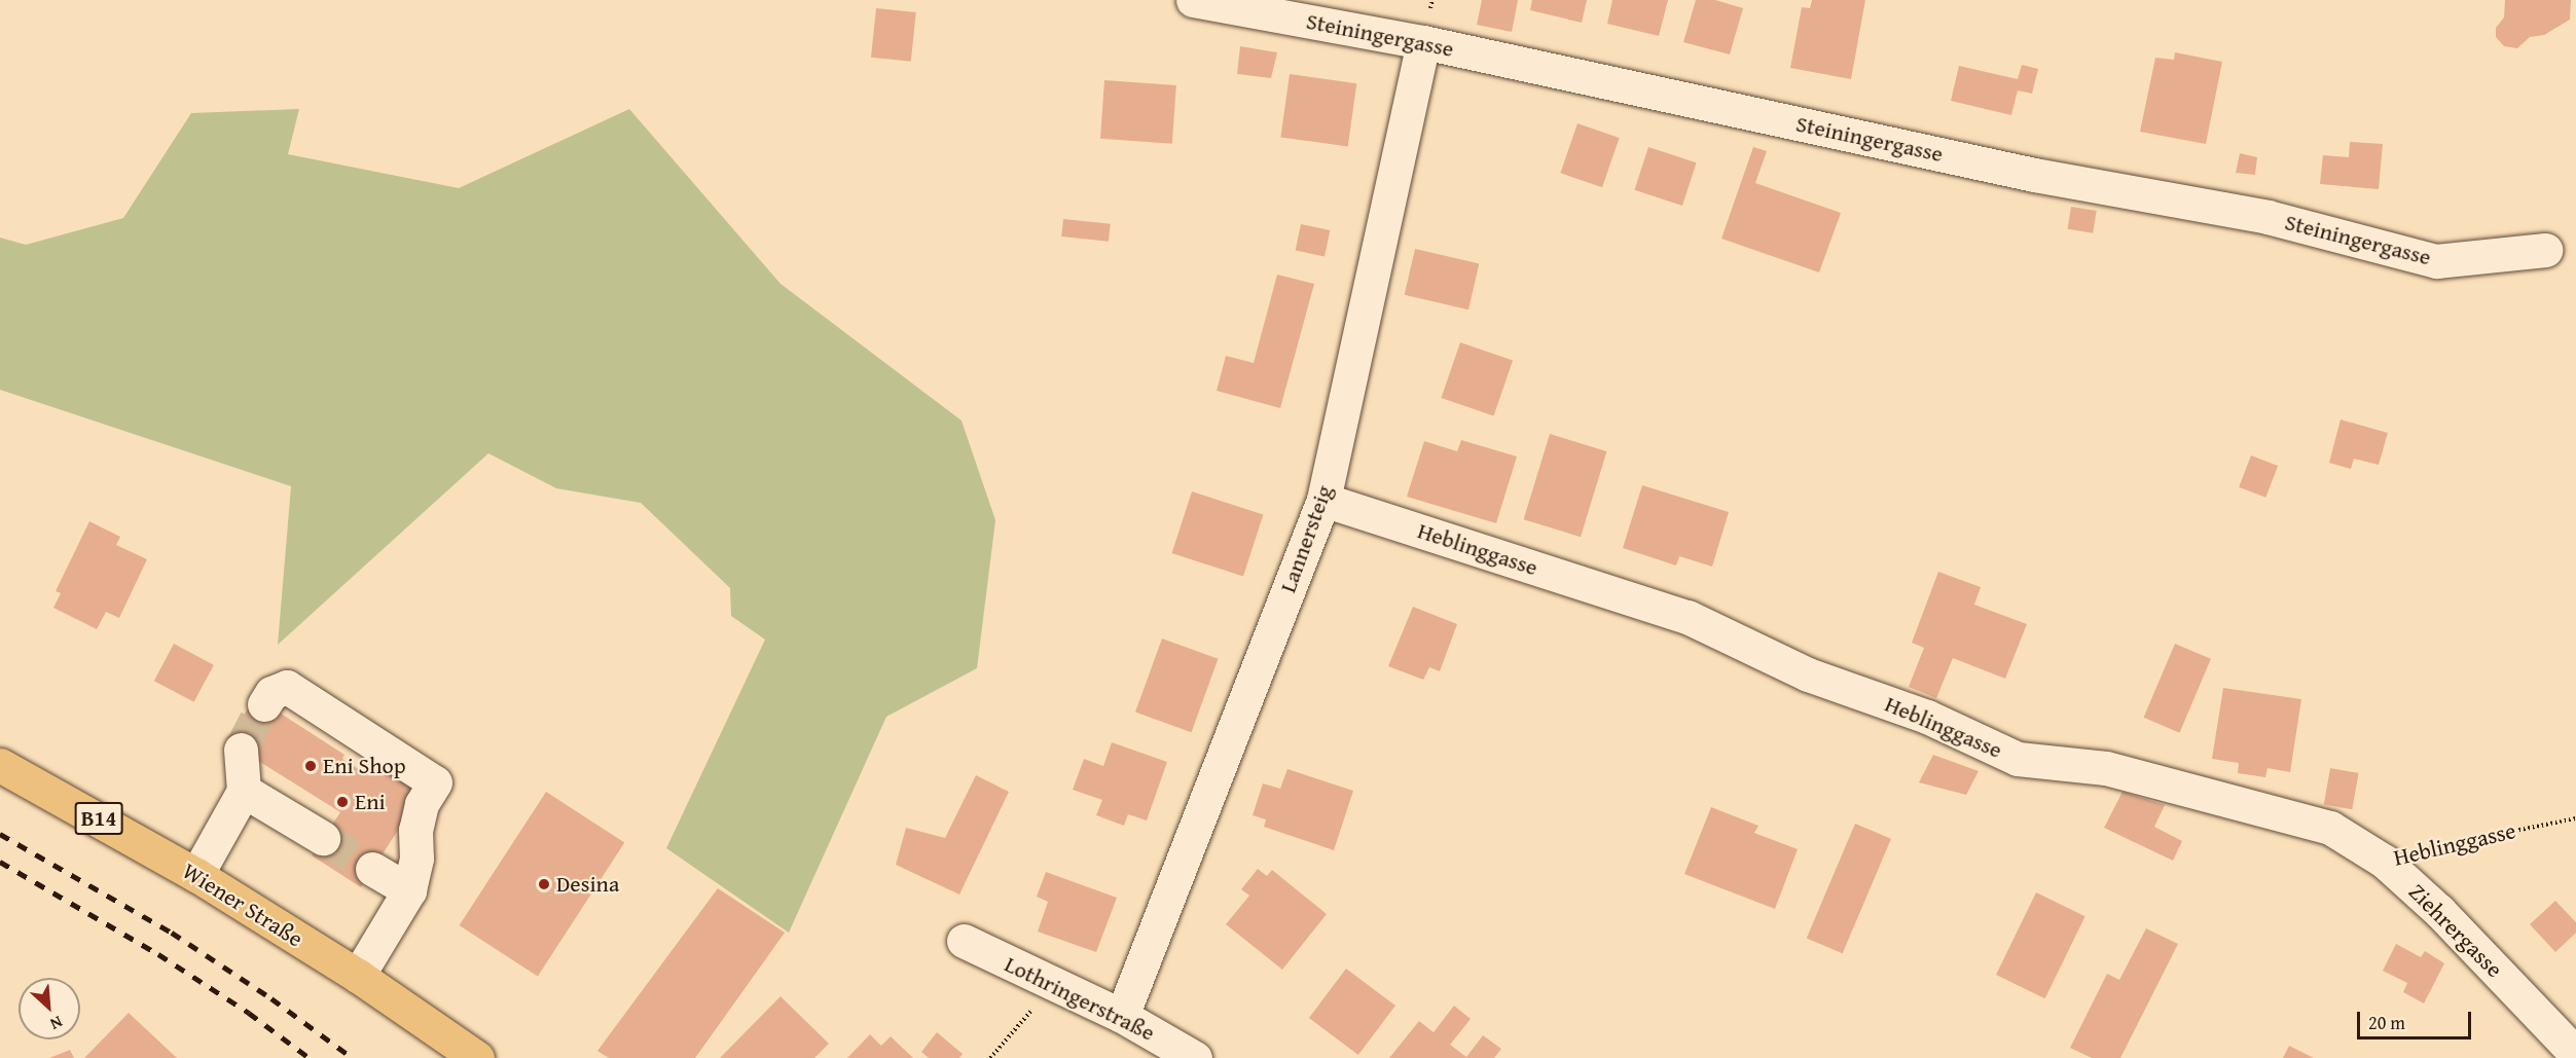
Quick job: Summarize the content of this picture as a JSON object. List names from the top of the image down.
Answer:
{
  "streets": {
    "main road": ["B14", "Wiener Straße"],
    "street": [
      "Steiningergasse",
      "Lannersteig",
      "Heblinggasse",
      "Ziehrergasse",
      "Lothringerstraße"
    ]
  },
  "crossings": [
    ["Steiningergasse", "Lannersteig"],
    ["Lannersteig", "Heblinggasse"],
    ["Lannersteig", "Lothringerstraße"],
    ["Heblinggasse", "Ziehrergasse"]
  ],
  "places": ["Eni Shop", "Eni", "Desina"],
  "scale_bar": "20 m",
  "north": "bottom right"
}
